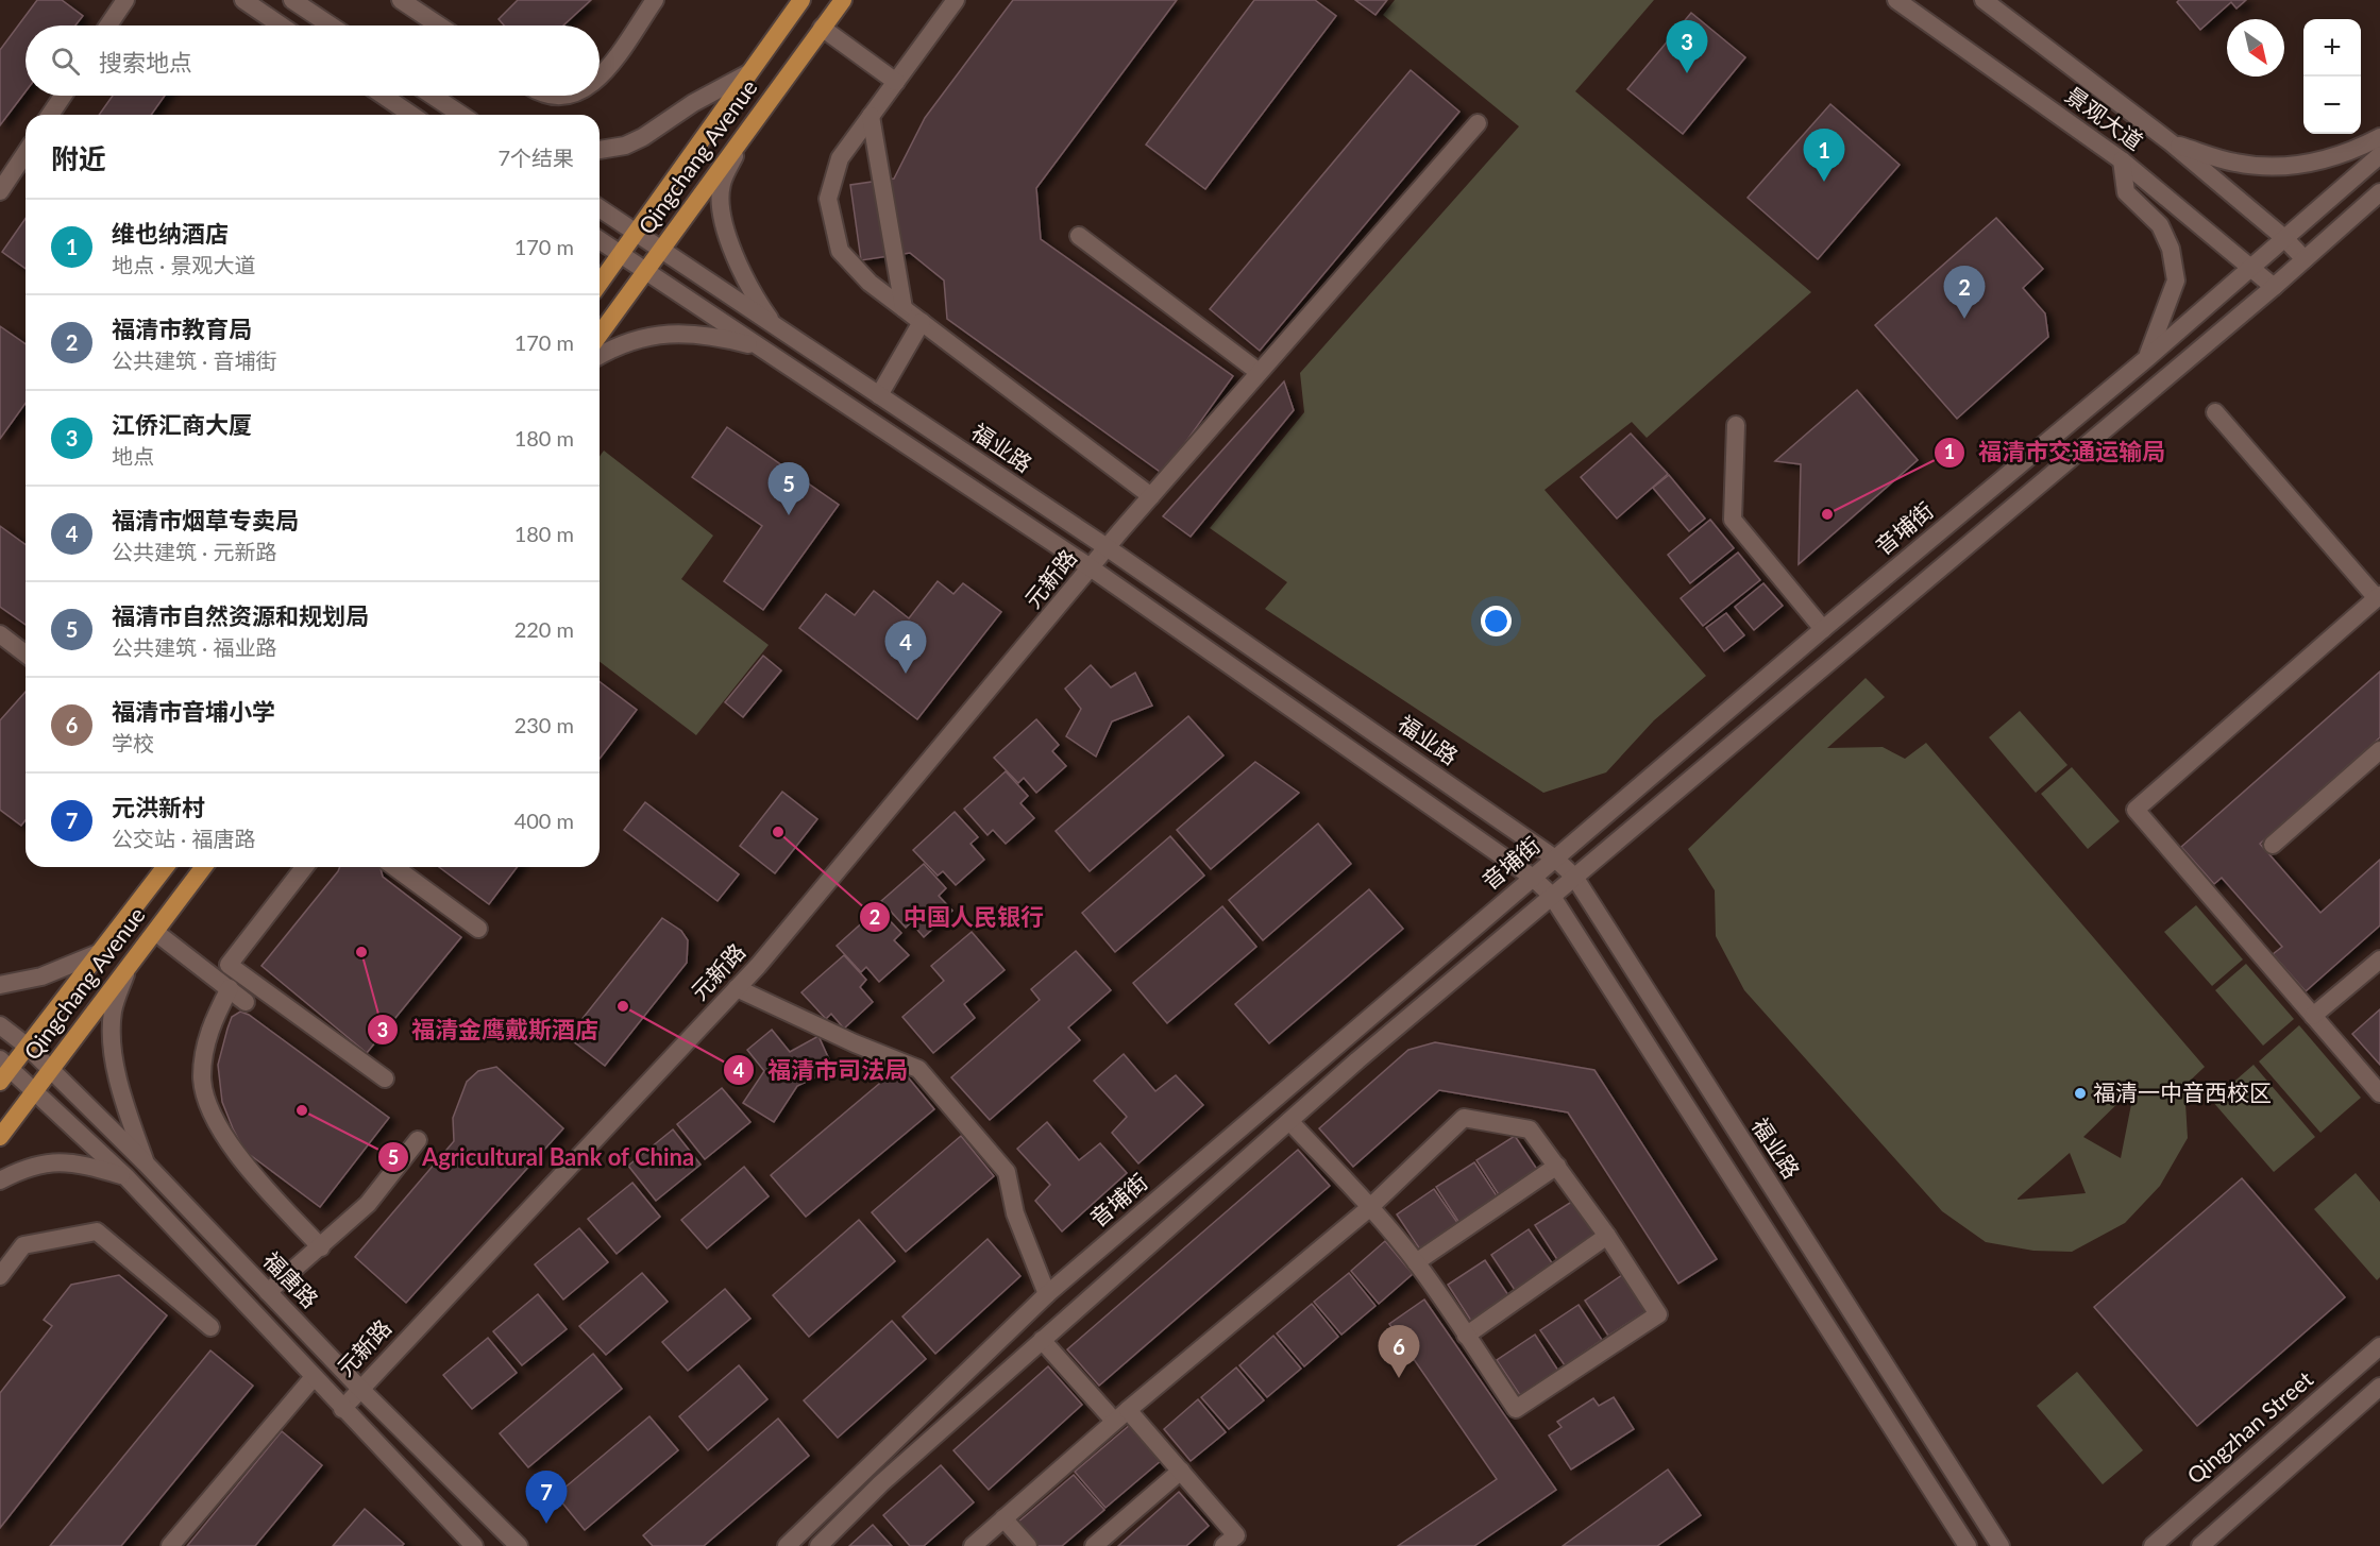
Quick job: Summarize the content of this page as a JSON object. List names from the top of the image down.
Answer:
{
  "streets": {
    "main road": ["Qingchang Avenue"],
    "street": [
      "景观大道",
      "福业路",
      "音埔街",
      "元新路",
      "福唐路",
      "Qingzhan Street"
    ]
  },
  "crossings": [
    ["景观大道", "音埔街"],
    ["Qingchang Avenue", "福业路"],
    ["Qingchang Avenue", "福唐路"],
    ["福业路", "音埔街"],
    ["福业路", "元新路"],
    ["元新路", "福唐路"]
  ],
  "places": [
    "福清市交通运输局",
    "中国人民银行",
    "福清金鹰戴斯酒店",
    "福清市司法局",
    "福清一中音西校区",
    "Agricultural Bank of China"
  ],
  "north": "bottom right",
  "page": {
    "map_buttons": ["+", "−"],
    "pins": [
      "3",
      "1",
      "2",
      "5",
      "4",
      "6",
      "7"
    ],
    "search": "搜索地点",
    "heading": ["附近", "7个结果"],
    "list": [
      {
        "mark": "1",
        "name": "维也纳酒店",
        "note": "地点 · 景观大道",
        "value": "170 m"
      },
      {
        "mark": "2",
        "name": "福清市教育局",
        "note": "公共建筑 · 音埔街",
        "value": "170 m"
      },
      {
        "mark": "3",
        "name": "江侨汇商大厦",
        "note": "地点",
        "value": "180 m"
      },
      {
        "mark": "4",
        "name": "福清市烟草专卖局",
        "note": "公共建筑 · 元新路",
        "value": "180 m"
      },
      {
        "mark": "5",
        "name": "福清市自然资源和规划局",
        "note": "公共建筑 · 福业路",
        "value": "220 m"
      },
      {
        "mark": "6",
        "name": "福清市音埔小学",
        "note": "学校",
        "value": "230 m"
      },
      {
        "mark": "7",
        "name": "元洪新村",
        "note": "公交站 · 福唐路",
        "value": "400 m"
      }
    ]
  }
}
